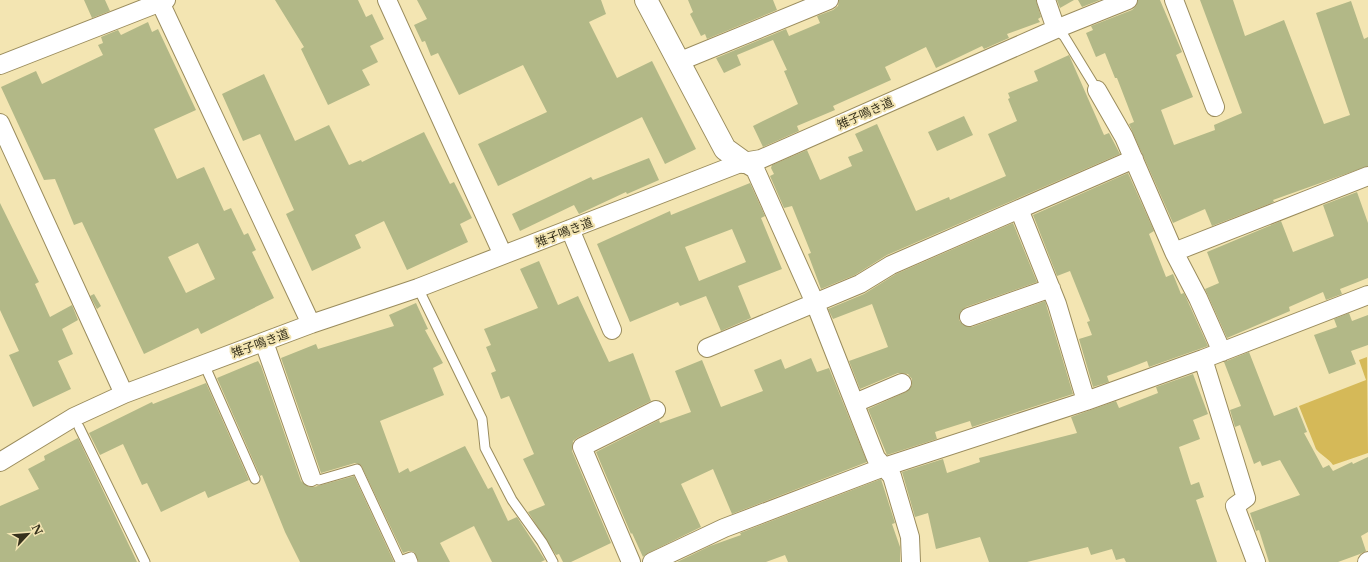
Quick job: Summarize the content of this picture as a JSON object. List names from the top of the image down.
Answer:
{
  "streets": {
    "street": ["雉子鳴き道"]
  },
  "north": "top right"
}
